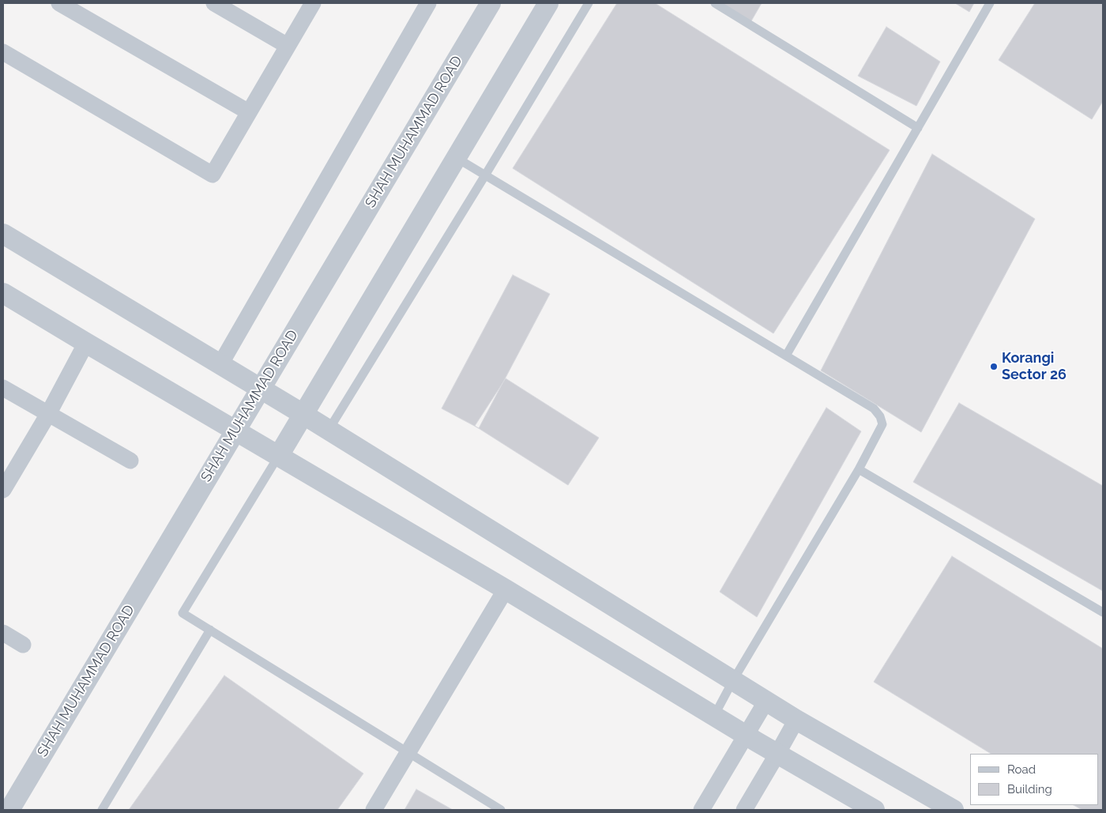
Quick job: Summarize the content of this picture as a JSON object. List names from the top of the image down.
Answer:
{
  "streets": {
    "street": ["SHAH MUHAMMAD ROAD"]
  },
  "places": ["Korangi Sector 26"],
  "legend": ["Road", "Building"]
}
